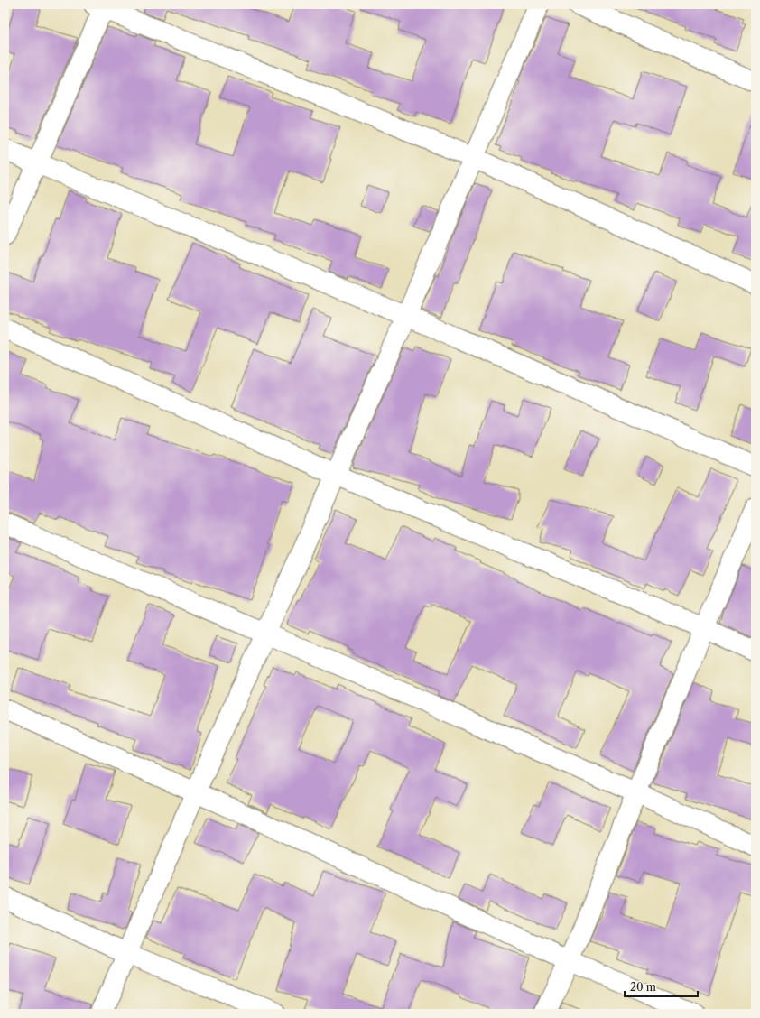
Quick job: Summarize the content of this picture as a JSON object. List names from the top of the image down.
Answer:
{
  "scale_bar": "20 m"
}
